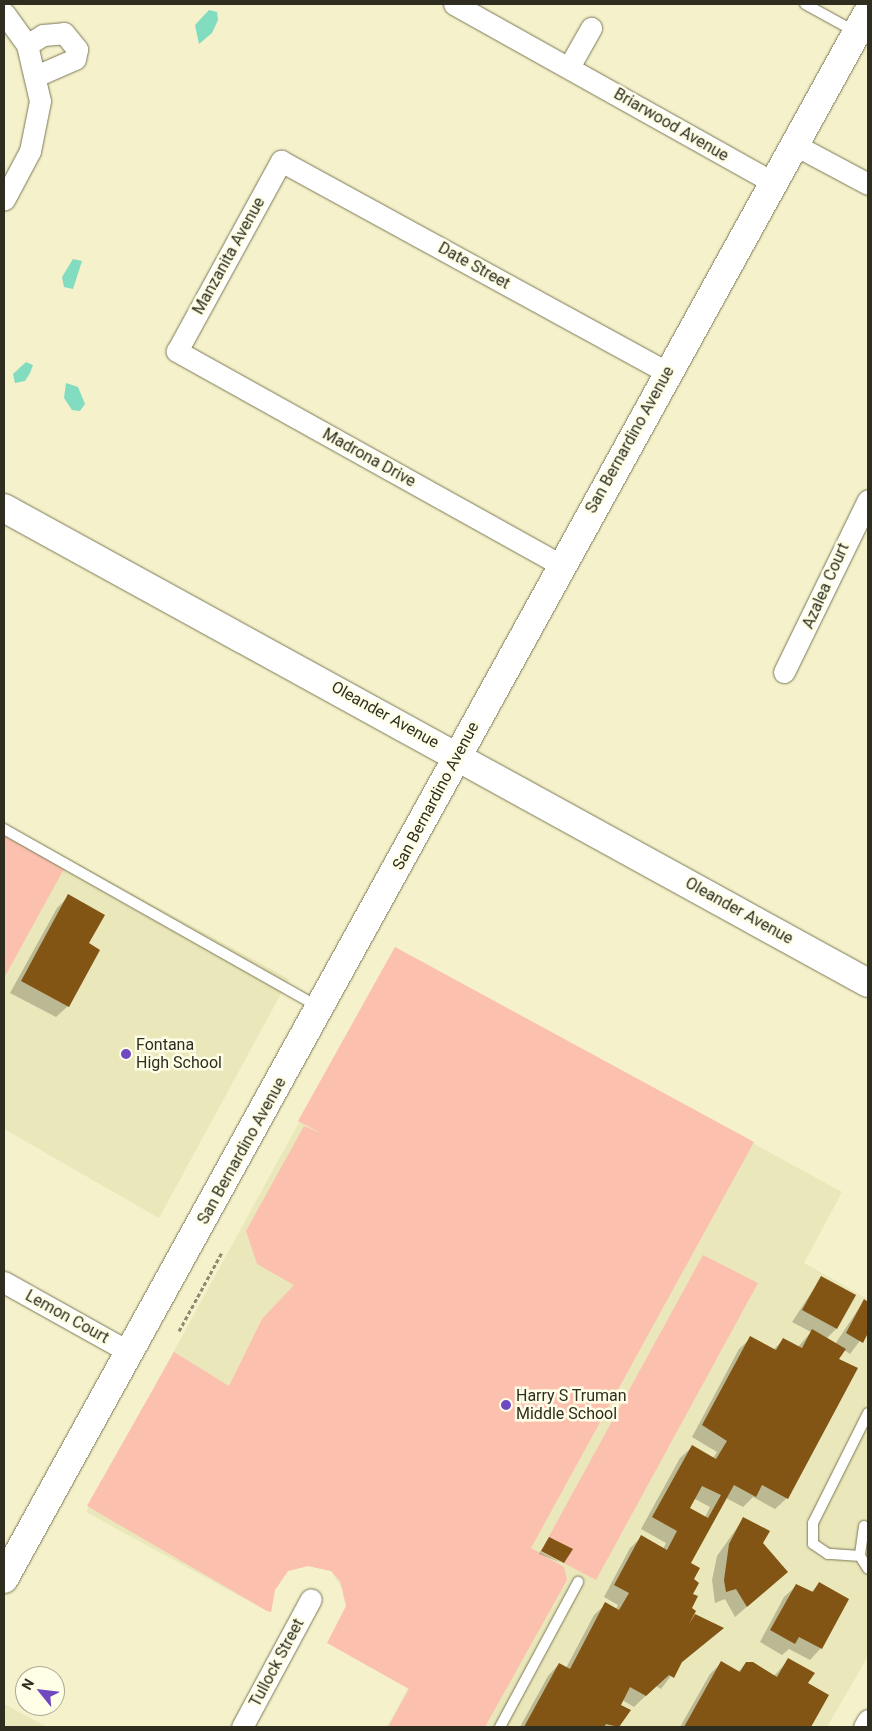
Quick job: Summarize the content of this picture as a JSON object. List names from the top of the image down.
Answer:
{
  "streets": {
    "main road": ["San Bernardino Avenue", "Oleander Avenue"],
    "street": [
      "Briarwood Avenue",
      "Manzanita Avenue",
      "Date Street",
      "Madrona Drive",
      "Azalea Court",
      "Lemon Court",
      "Tullock Street"
    ]
  },
  "crossings": [
    ["Briarwood Avenue", "San Bernardino Avenue"],
    ["Manzanita Avenue", "Date Street"],
    ["Manzanita Avenue", "Madrona Drive"],
    ["Date Street", "San Bernardino Avenue"],
    ["San Bernardino Avenue", "Madrona Drive"],
    ["San Bernardino Avenue", "Oleander Avenue"],
    ["San Bernardino Avenue", "Lemon Court"]
  ],
  "places": ["Fontana High School", "Harry S Truman Middle School"],
  "north": "top left"
}
